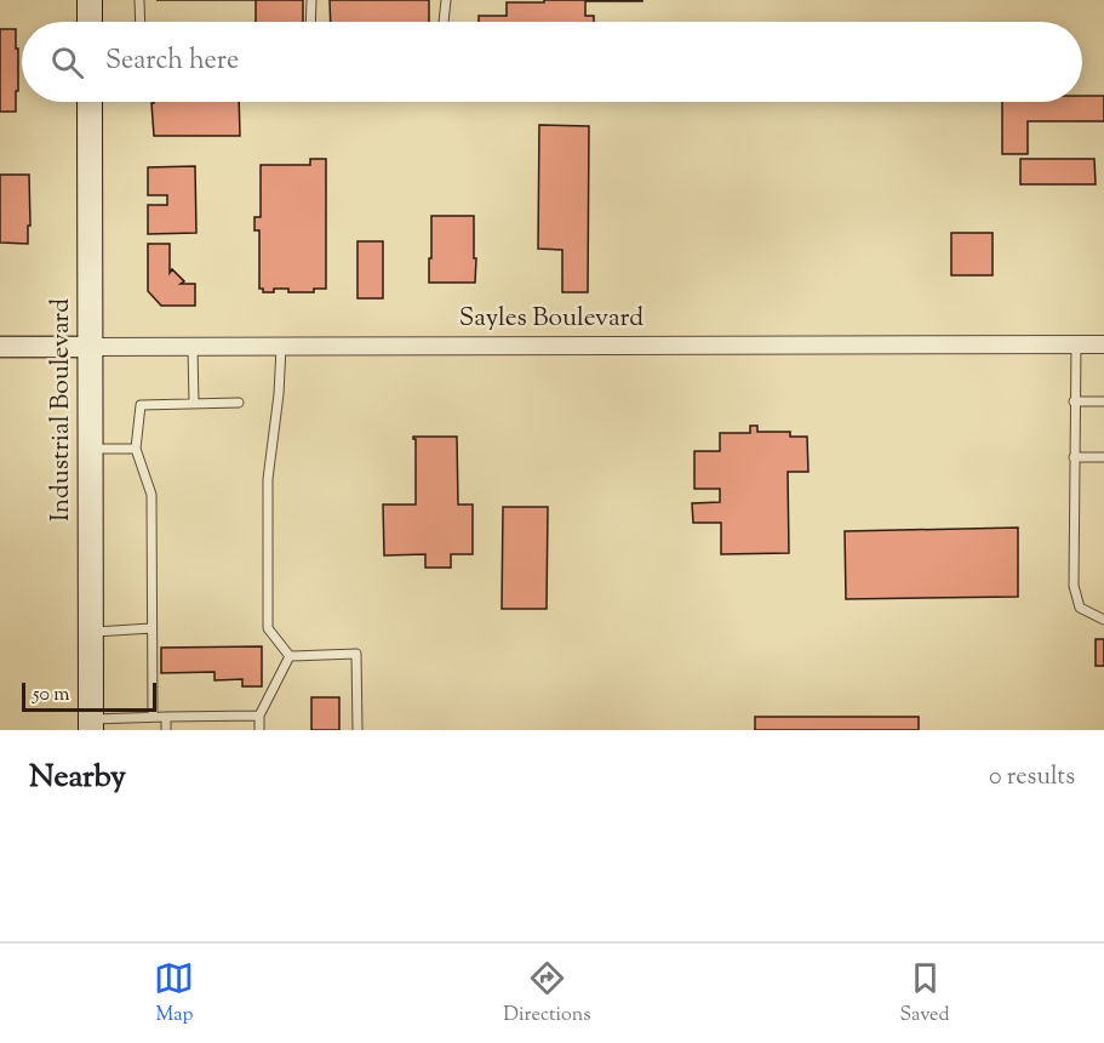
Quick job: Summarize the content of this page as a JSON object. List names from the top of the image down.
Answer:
{
  "streets": {
    "main road": ["Industrial Boulevard"],
    "street": ["Sayles Boulevard"]
  },
  "crossings": [
    ["Sayles Boulevard", "Industrial Boulevard"]
  ],
  "scale_bar": "50 m",
  "page": {
    "search": "Search here",
    "scale": "50 m",
    "heading": ["Nearby", "0 results"],
    "nav": ["Map", "Directions", "Saved"]
  }
}
